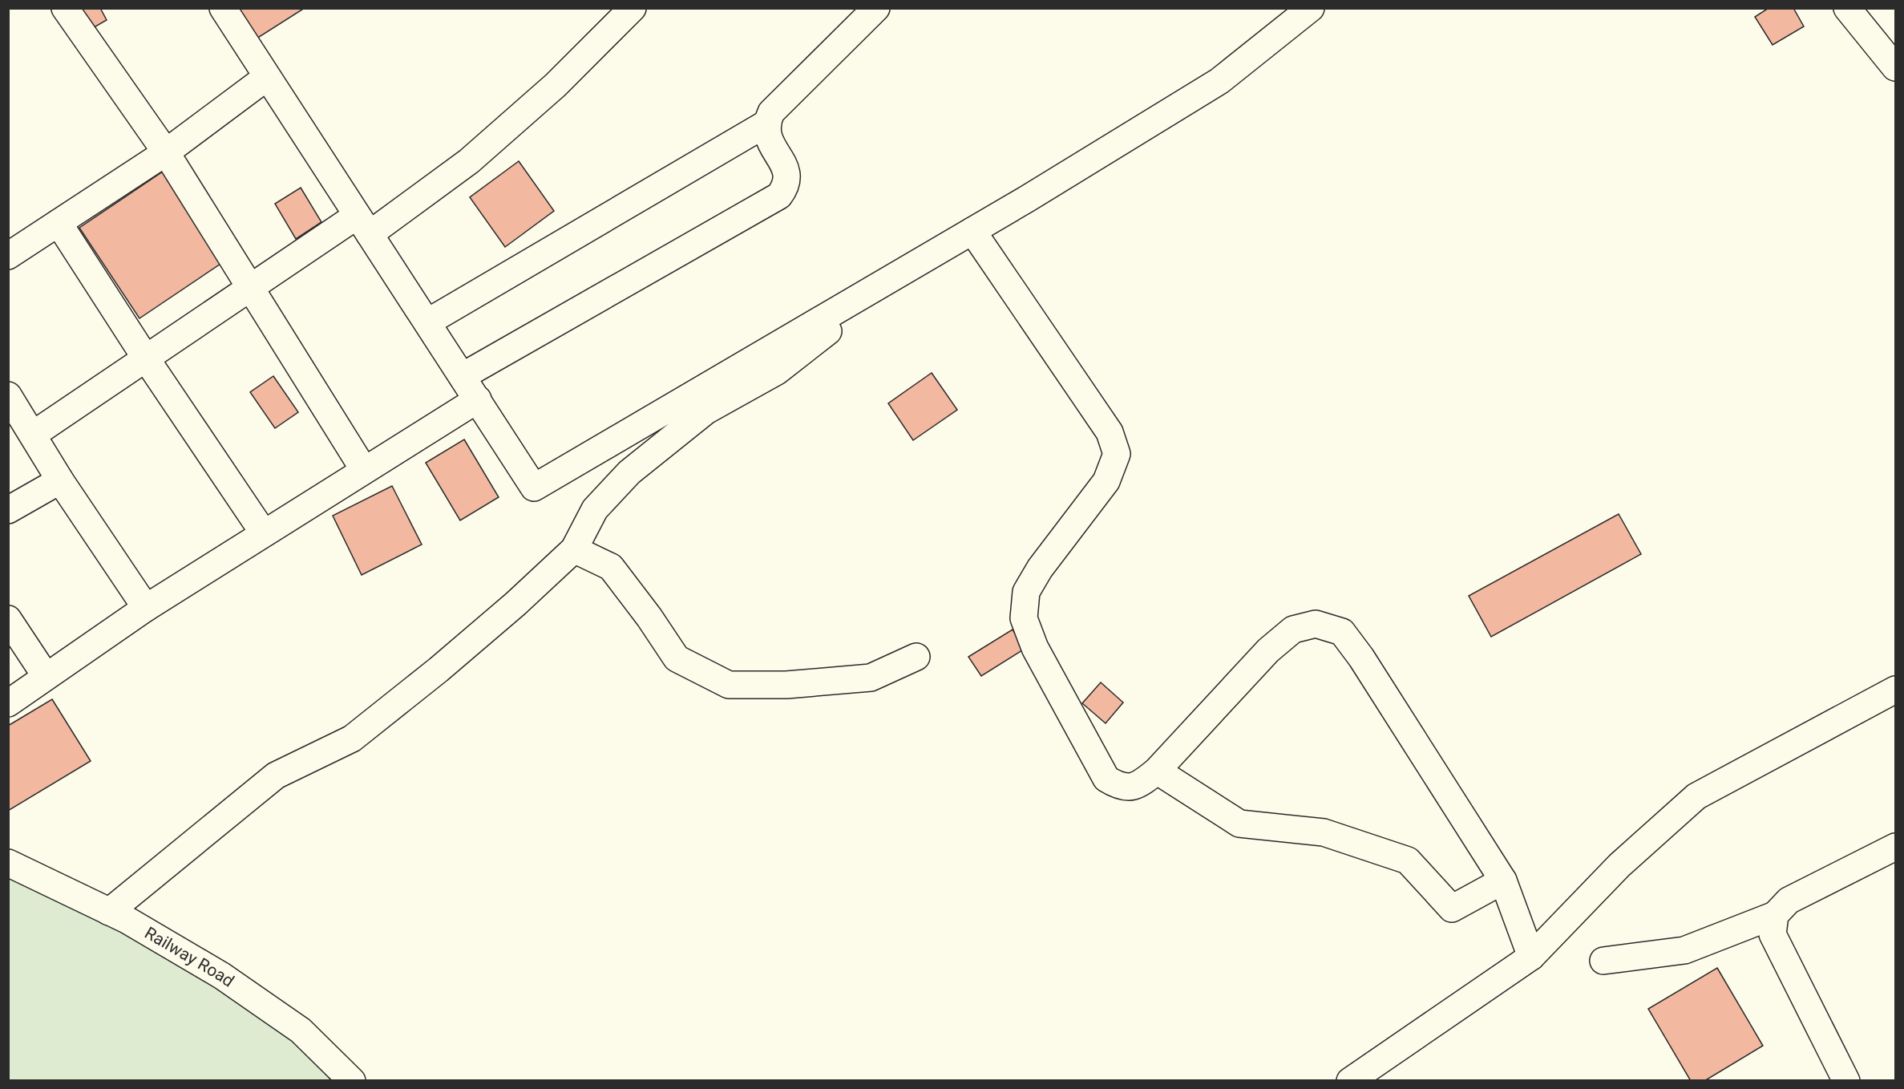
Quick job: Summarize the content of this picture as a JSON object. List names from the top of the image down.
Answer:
{
  "streets": {
    "street": ["Railway Road"]
  }
}
